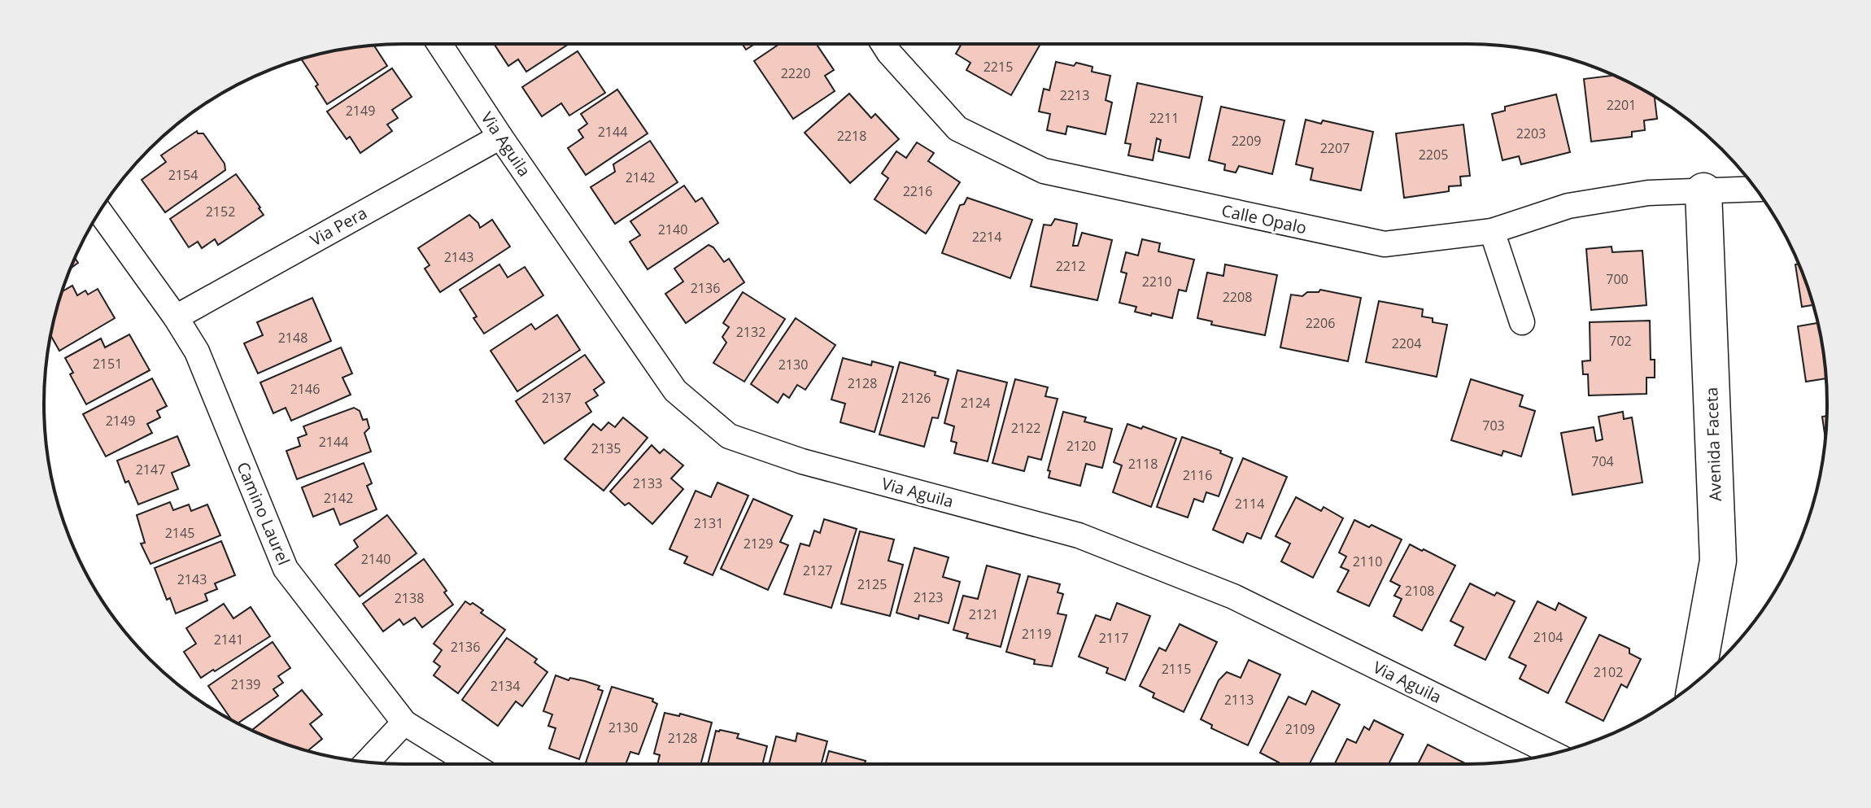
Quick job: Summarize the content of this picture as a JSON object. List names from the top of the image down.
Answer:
{
  "streets": {
    "street": [
      "Via Aguila",
      "Calle Opalo",
      "Via Pera",
      "Avenida Faceta",
      "Camino Laurel"
    ]
  },
  "crossings": [
    ["Via Aguila", "Via Pera"],
    ["Calle Opalo", "Avenida Faceta"],
    ["Via Pera", "Camino Laurel"]
  ],
  "house_numbers": [
    "2215",
    "2220",
    "2213",
    "2201",
    "2149",
    "2211",
    "2144",
    "2203",
    "2218",
    "2209",
    "2207",
    "2205",
    "2154",
    "2142",
    "2216",
    "2152",
    "2140",
    "2214",
    "2143",
    "2212",
    "700",
    "2210",
    "2136",
    "2208",
    "2206",
    "2132",
    "2148",
    "702",
    "2204",
    "2151",
    "2130",
    "2128",
    "2146",
    "2137",
    "2126",
    "2124",
    "2149",
    "703",
    "2122",
    "2144",
    "2120",
    "2135",
    "704",
    "2118",
    "2147",
    "2116",
    "2133",
    "2142",
    "2114",
    "2131",
    "2145",
    "2129",
    "2140",
    "2110",
    "2127",
    "2143",
    "2125",
    "2108",
    "2123",
    "2138",
    "2121",
    "2119",
    "2104",
    "2117",
    "2141",
    "2136",
    "2115",
    "2102",
    "2139",
    "2134",
    "2113",
    "2130",
    "2109",
    "2128"
  ]
}
